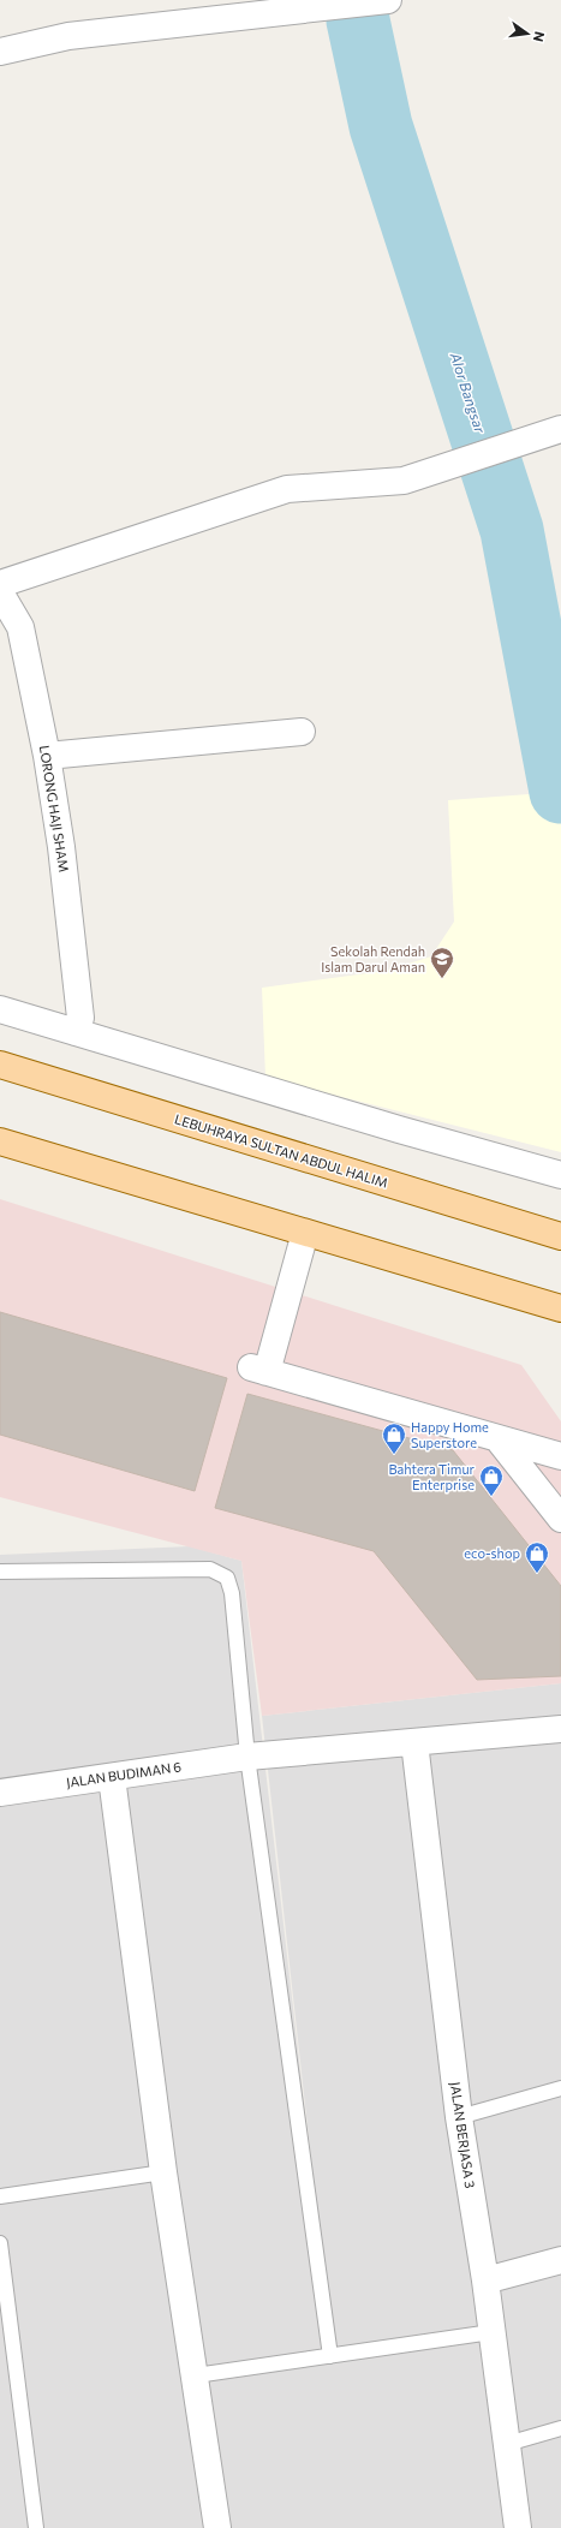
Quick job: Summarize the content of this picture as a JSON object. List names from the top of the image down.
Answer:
{
  "streets": {
    "main road": ["LEBUHRAYA SULTAN ABDUL HALIM"],
    "street": ["LORONG HAJI SHAM", "JALAN BUDIMAN 6", "JALAN BERJASA 3"]
  },
  "crossings": [
    ["JALAN BUDIMAN 6", "JALAN BERJASA 3"]
  ],
  "water": ["Alor Bangsar"],
  "places": {
    "school or university": ["Sekolah Rendah Islam Darul Aman"],
    "shop": ["Happy Home Superstore", "Bahtera Timur Enterprise", "eco-shop"]
  },
  "north": "right"
}
